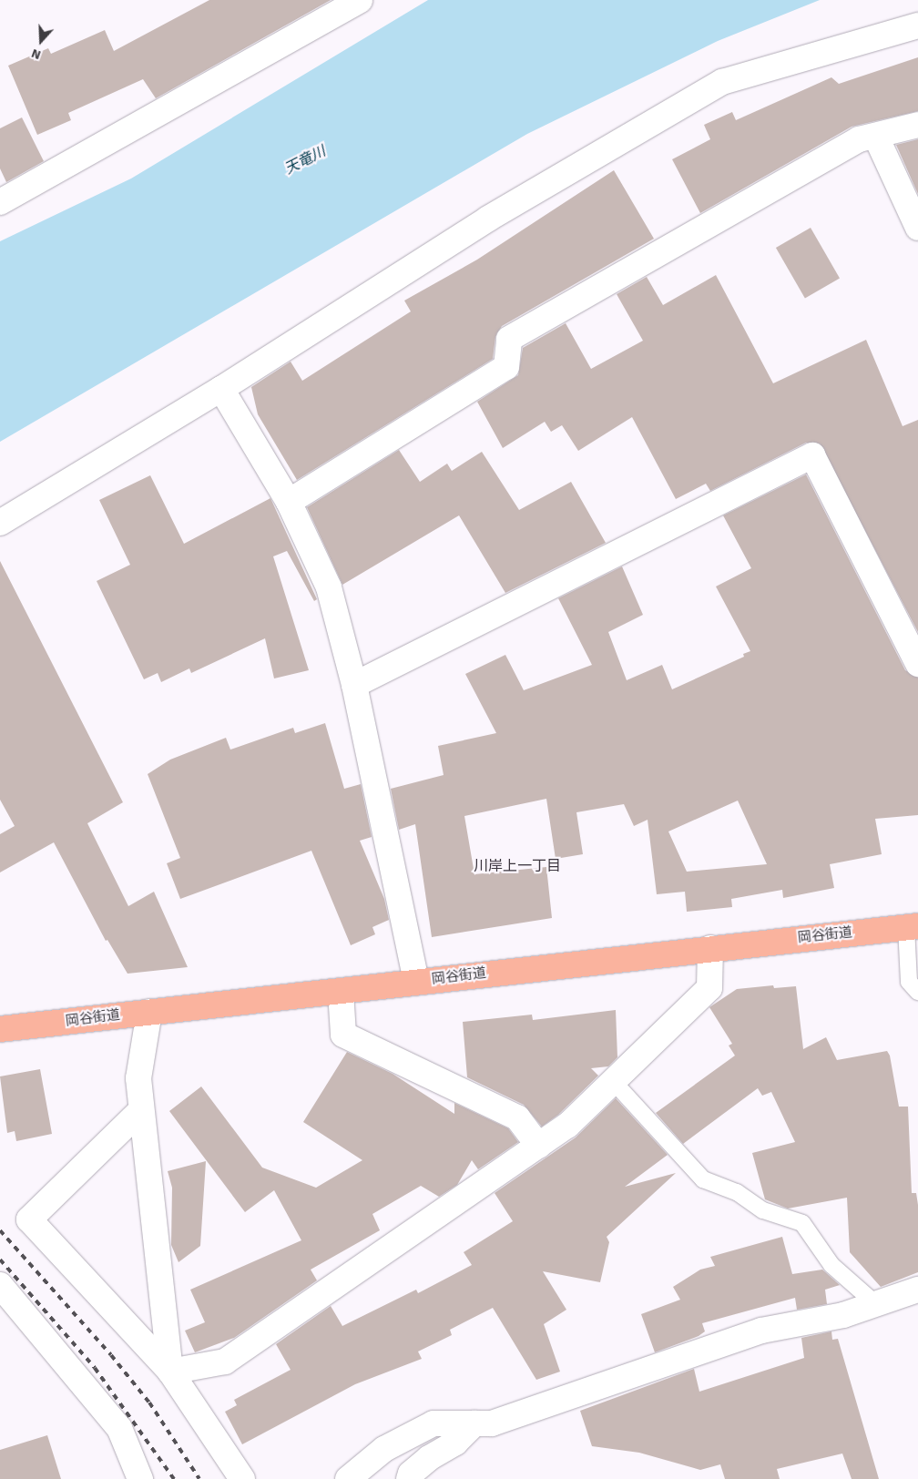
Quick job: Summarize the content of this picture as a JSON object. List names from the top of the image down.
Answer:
{
  "streets": {
    "main road": ["岡谷街道"]
  },
  "districts": ["川岸上一丁目"],
  "water": ["天竜川"],
  "north": "bottom"
}
